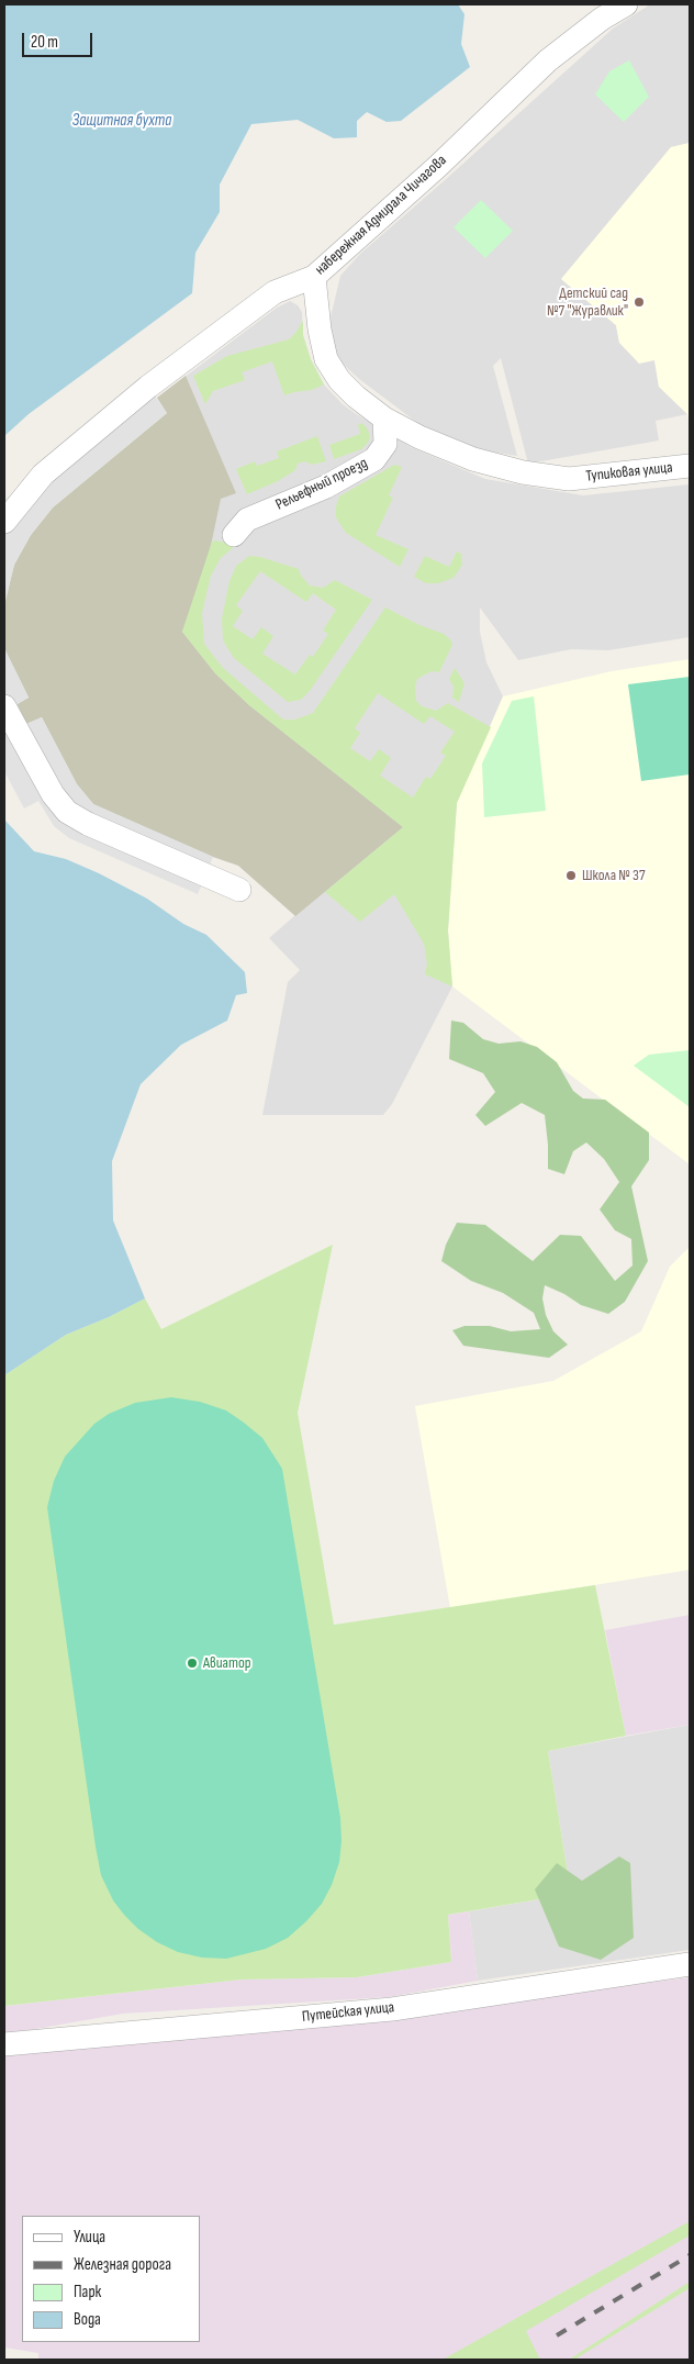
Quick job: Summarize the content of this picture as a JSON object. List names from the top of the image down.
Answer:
{
  "streets": {
    "street": [
      "набережная Адмирала Чичагова",
      "Тупиковая улица",
      "Рельефный проезд",
      "Путейская улица"
    ]
  },
  "crossings": [
    ["Тупиковая улица", "Рельефный проезд"]
  ],
  "water": ["Защитная бухта"],
  "places": ["Детский сад №7 \"Журавлик\"", "Школа № 37", "Авиатор"],
  "legend": [
    "Улица",
    "Железная дорога",
    "Парк",
    "Вода"
  ],
  "scale_bar": "20 m"
}
